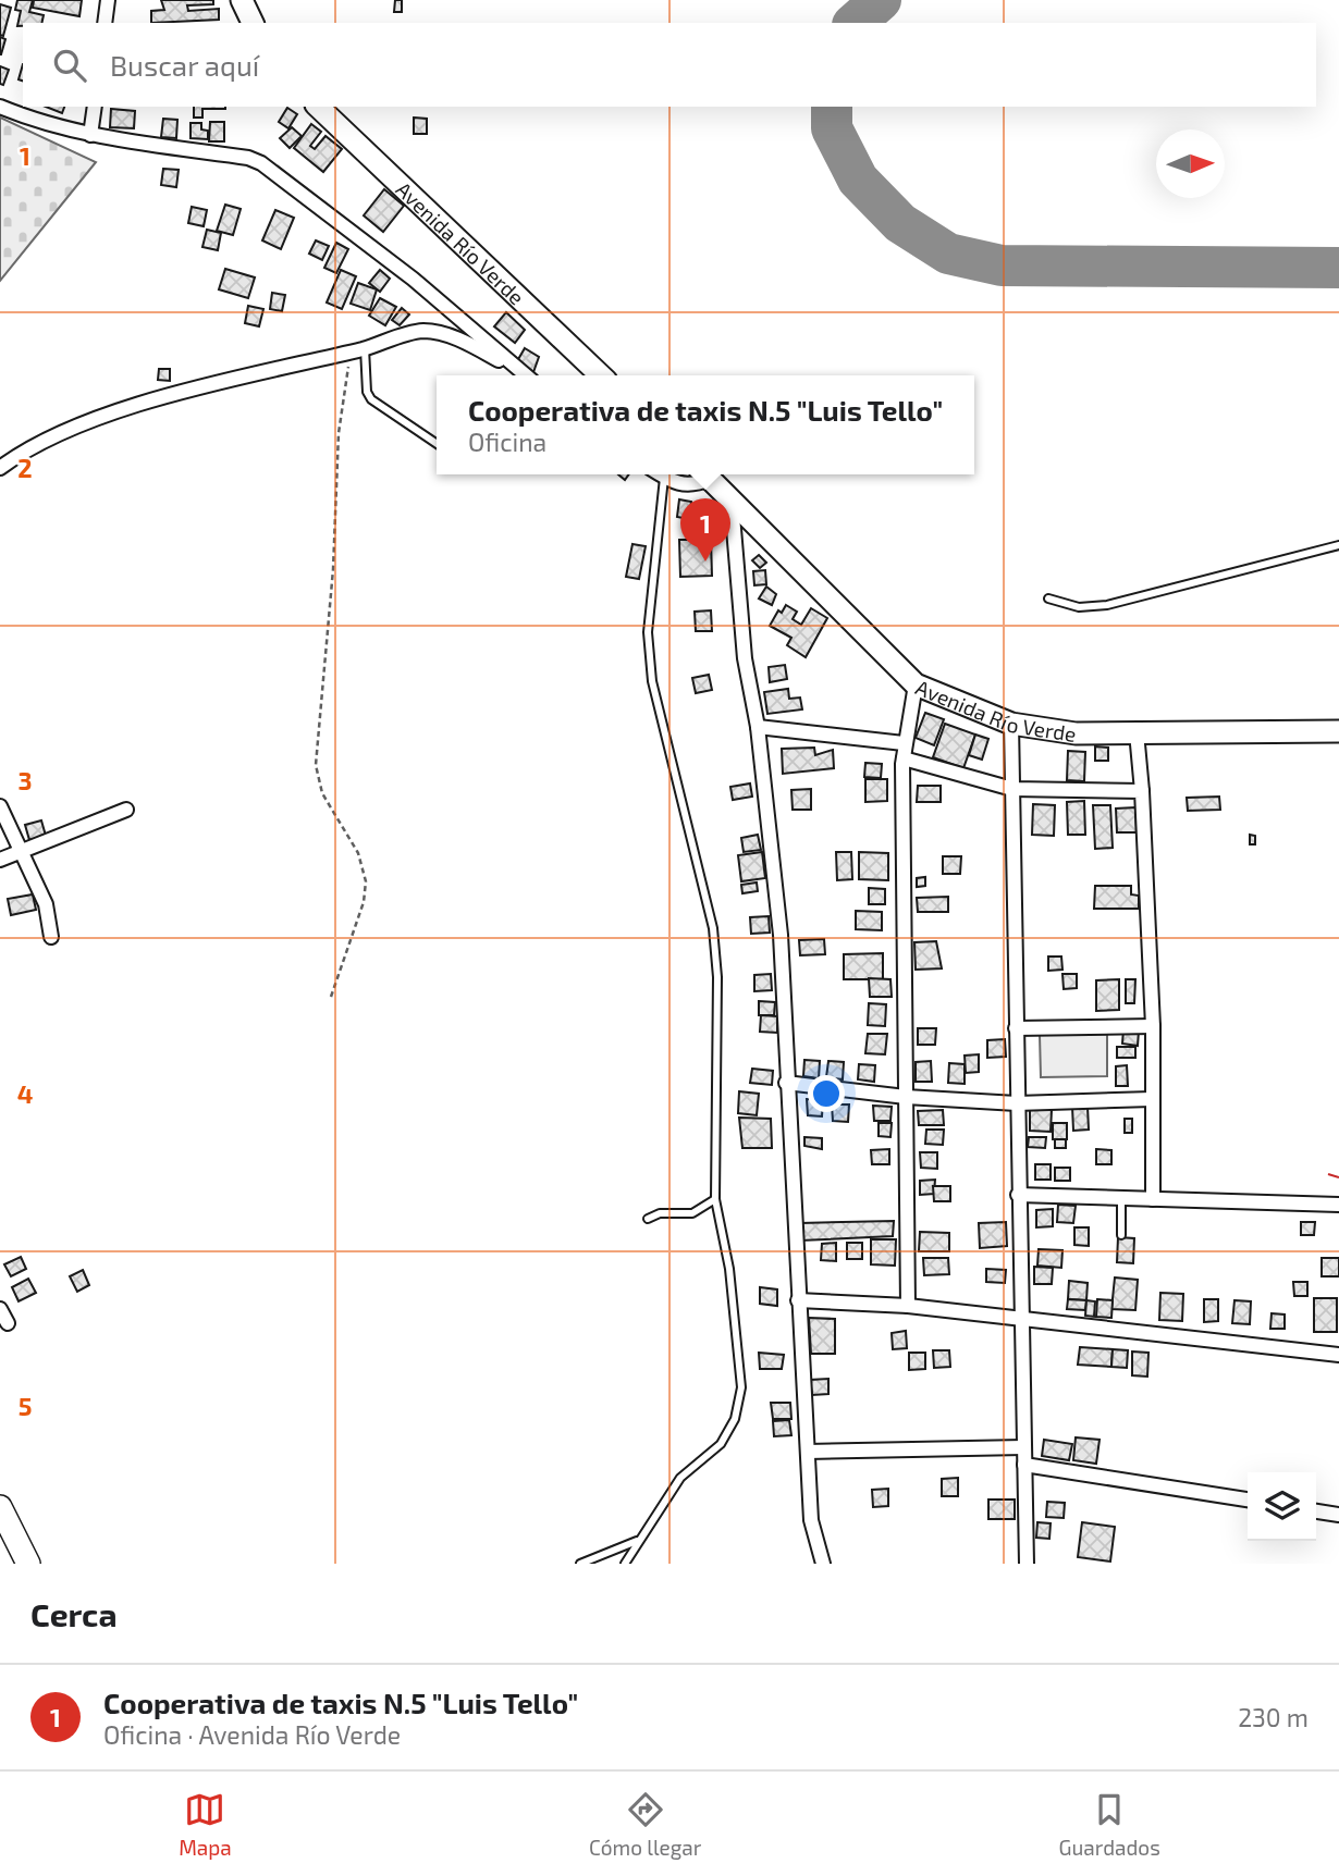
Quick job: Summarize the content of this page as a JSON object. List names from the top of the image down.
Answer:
{
  "streets": {
    "main road": ["Avenida Río Verde"]
  },
  "north": "right",
  "page": {
    "search": "Buscar aquí",
    "popup": ["Cooperativa de taxis N.5 \"Luis Tello\"", "Oficina"],
    "pins": "1",
    "heading": "Cerca",
    "list": [
      {
        "mark": "1",
        "name": "Cooperativa de taxis N.5 \"Luis Tello\"",
        "note": "Oficina · Avenida Río Verde",
        "value": "230 m"
      }
    ],
    "nav": ["Mapa", "Cómo llegar", "Guardados"]
  },
  "grid": {
    "rows": [
      "1",
      "2",
      "3",
      "4",
      "5"
    ]
  }
}
